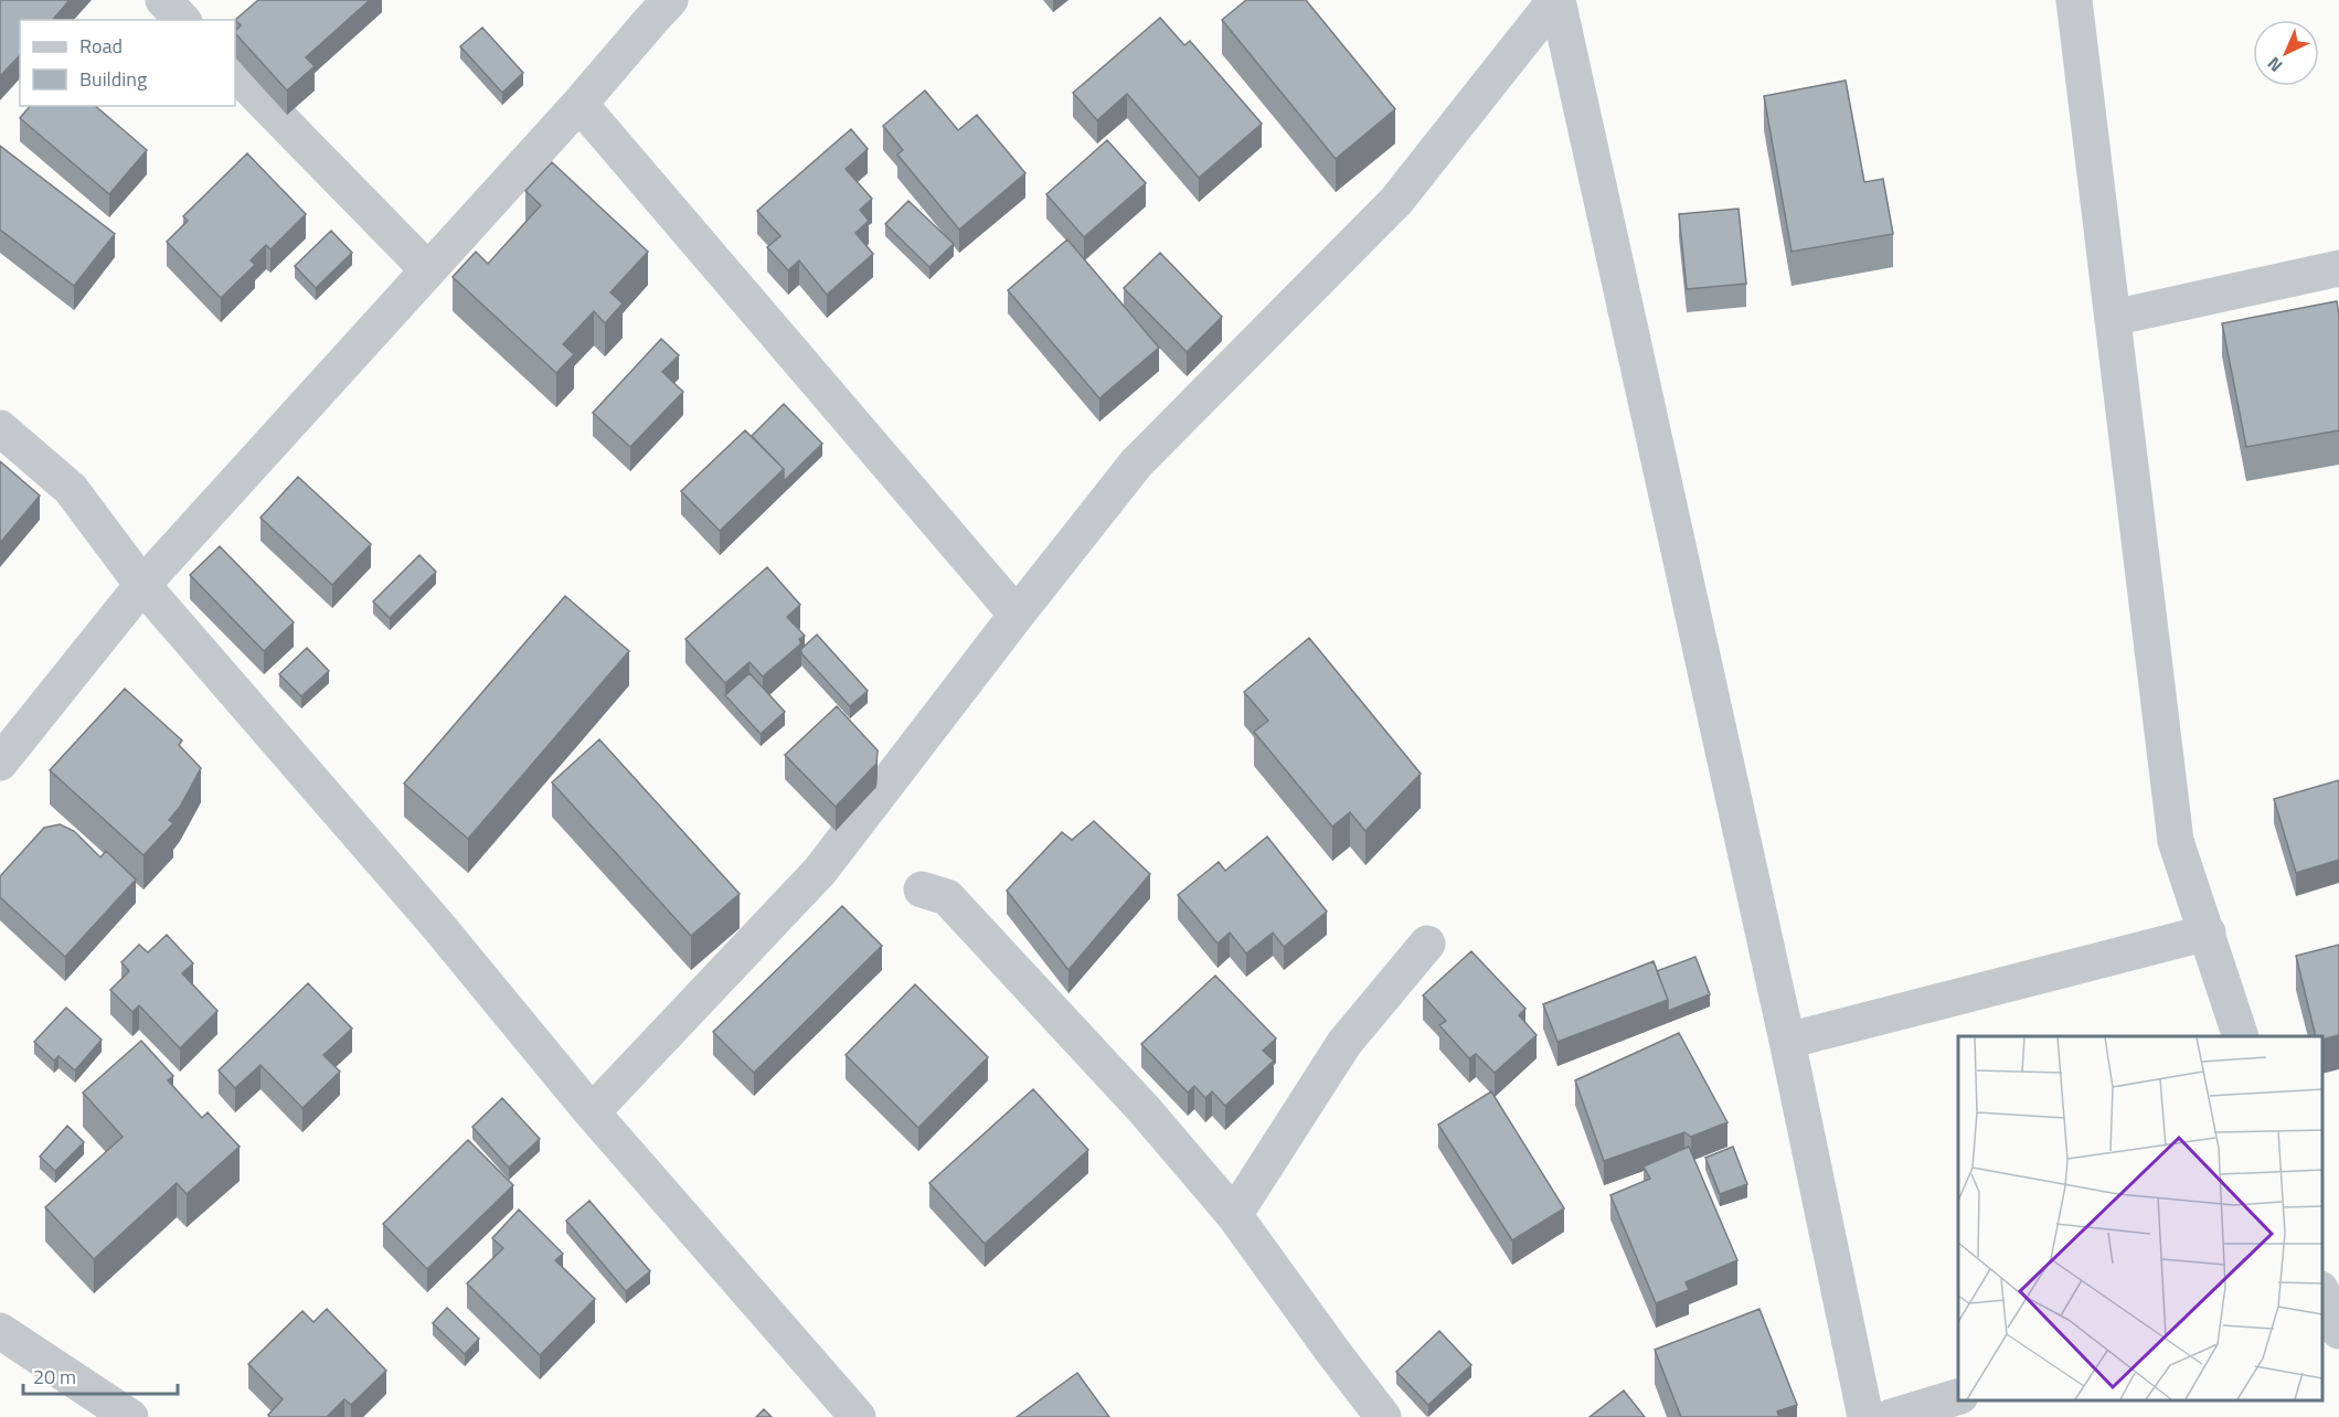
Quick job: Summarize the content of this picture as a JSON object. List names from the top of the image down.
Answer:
{
  "legend": ["Road", "Building"],
  "scale_bar": "20 m",
  "north": "bottom left"
}
